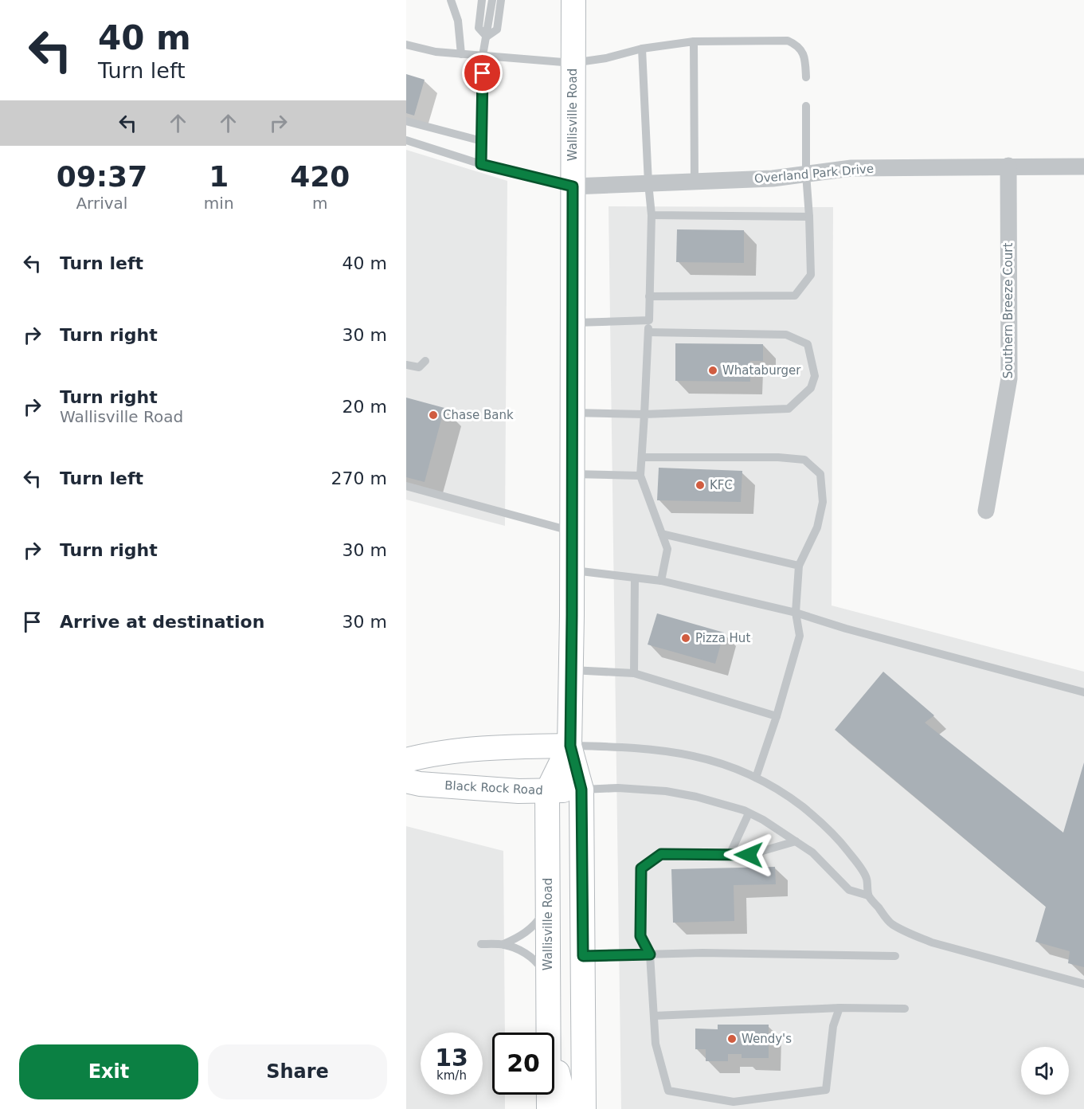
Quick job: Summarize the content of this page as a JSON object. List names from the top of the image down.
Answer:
{
  "streets": {
    "main road": ["Wallisville Road", "Black Rock Road"],
    "street": ["Overland Park Drive", "Southern Breeze Court"]
  },
  "crossings": [
    ["Wallisville Road", "Overland Park Drive"],
    ["Wallisville Road", "Black Rock Road"],
    ["Overland Park Drive", "Southern Breeze Court"]
  ],
  "places": [
    "Whataburger",
    "Chase Bank",
    "KFC",
    "Pizza Hut",
    "Wendy's"
  ],
  "page": {
    "turn": ["40 m", "Turn left"],
    "eta": [
      "09:37",
      "Arrival",
      "1",
      "min",
      "420",
      "m"
    ],
    "list": [
      {
        "name": "Turn left",
        "value": "40 m"
      },
      {
        "name": "Turn right",
        "value": "30 m"
      },
      {
        "name": "Turn right",
        "note": "Wallisville Road",
        "value": "20 m"
      },
      {
        "name": "Turn left",
        "value": "270 m"
      },
      {
        "name": "Turn right",
        "value": "30 m"
      },
      {
        "name": "Arrive at destination",
        "value": "30 m"
      }
    ],
    "speed": "13 km/h",
    "limit": "20",
    "buttons": ["Exit", "Share"]
  }
}
